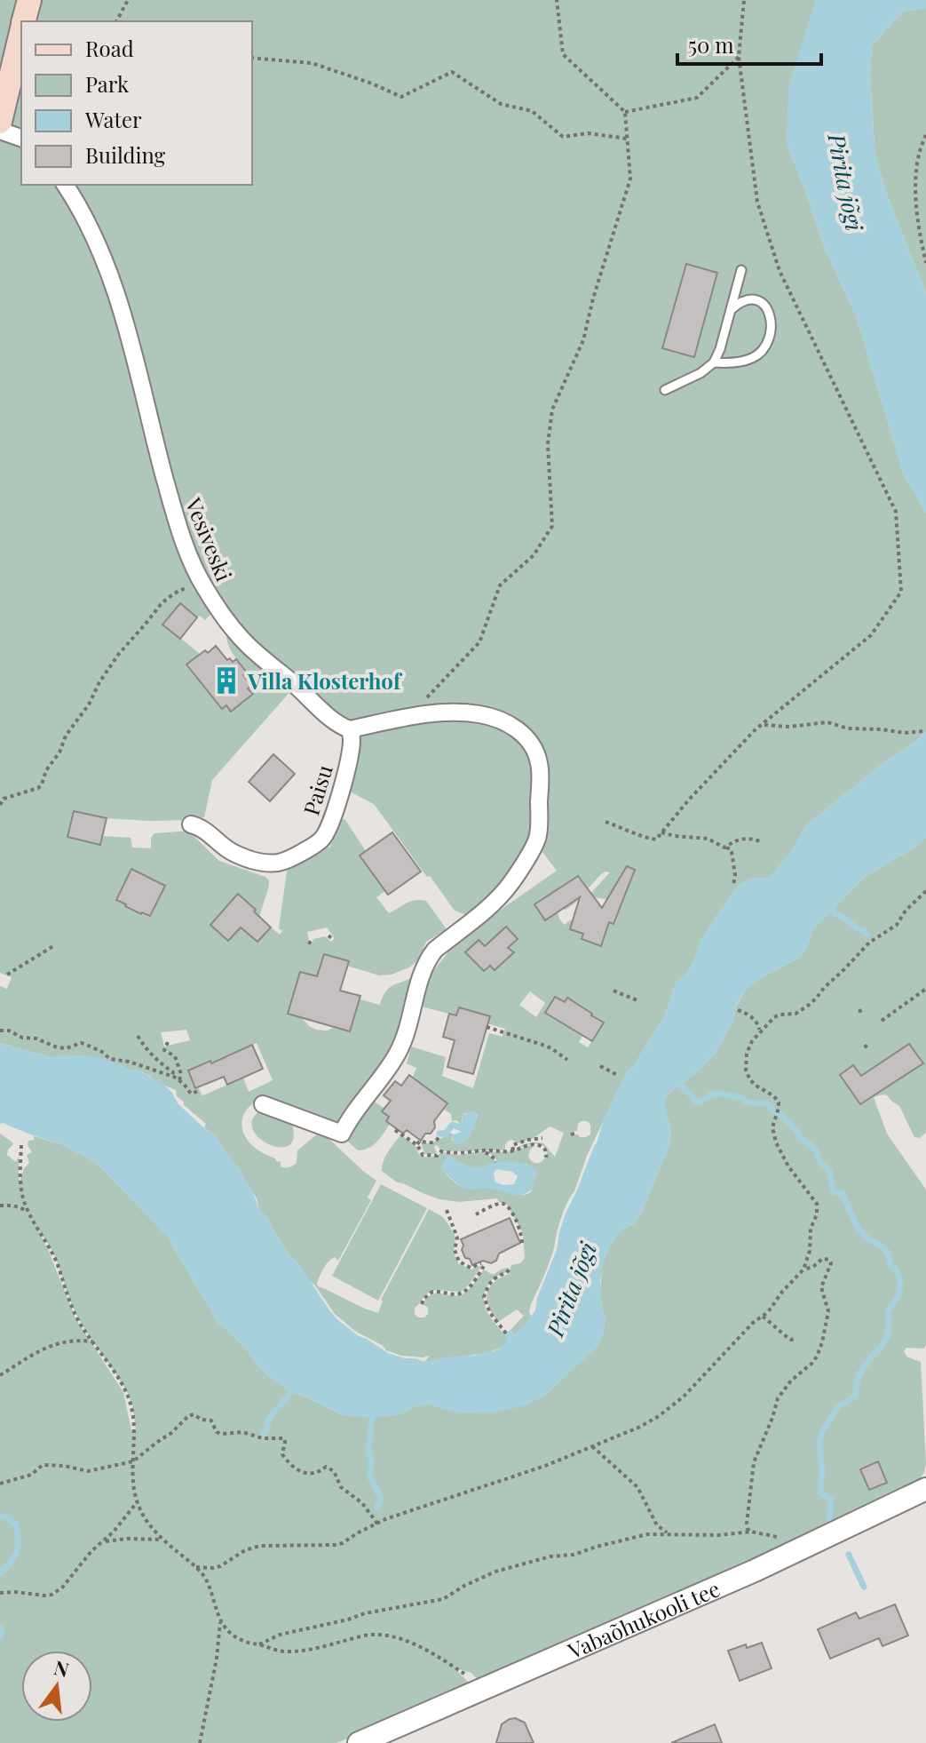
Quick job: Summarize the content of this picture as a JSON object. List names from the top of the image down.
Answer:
{
  "streets": {
    "street": ["Vesiveski", "Paisu", "Vabaõhukooli tee"]
  },
  "crossings": [
    ["Vesiveski", "Paisu"]
  ],
  "water": ["Pirita jõgi"],
  "places": {
    "building": ["Villa Klosterhof"]
  },
  "legend": [
    "Road",
    "Park",
    "Water",
    "Building"
  ],
  "scale_bar": "50 m",
  "north": "top"
}
